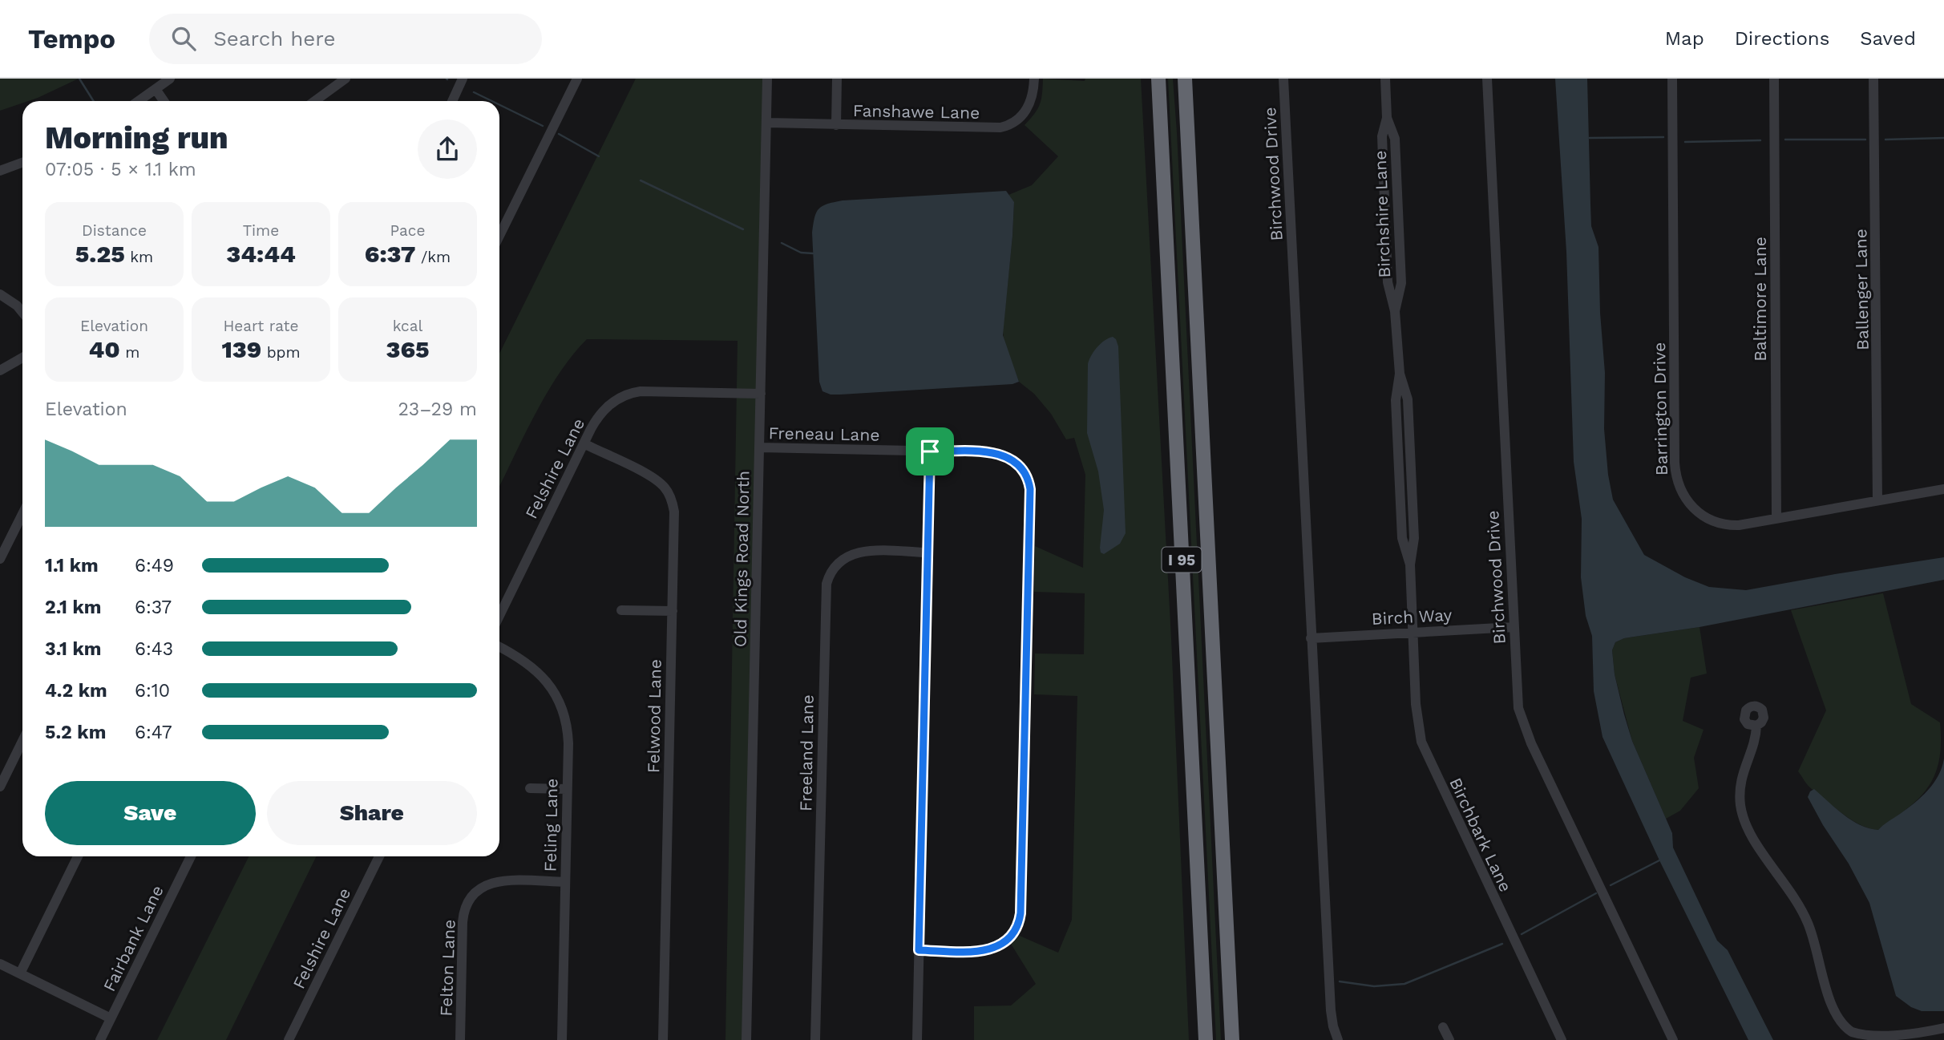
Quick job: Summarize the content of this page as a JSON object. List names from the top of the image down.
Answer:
{
  "streets": {
    "highway": ["I 95"],
    "street": [
      "Fanshawe Lane",
      "Birchwood Drive",
      "Birchshire Lane",
      "Ballenger Lane",
      "Baltimore Lane",
      "Barrington Drive",
      "Freneau Lane",
      "Felshire Lane",
      "Old Kings Road North",
      "Birch Way",
      "Felwood Lane",
      "Freeland Lane",
      "Feling Lane",
      "Birchbark Lane",
      "Fairbank Lane",
      "Felton Lane"
    ]
  },
  "crossings": [
    ["Fanshawe Lane", "Old Kings Road North"],
    ["Birchwood Drive", "Birch Way"],
    ["Birchshire Lane", "Birch Way"],
    ["Birchshire Lane", "Birchbark Lane"],
    ["Ballenger Lane", "Barrington Drive"],
    ["Baltimore Lane", "Barrington Drive"],
    ["Freneau Lane", "Old Kings Road North"],
    ["Felshire Lane", "Old Kings Road North"],
    ["Felshire Lane", "Felwood Lane"],
    ["Birch Way", "Birchbark Lane"],
    ["Feling Lane", "Felton Lane"]
  ],
  "page": {
    "header": "Tempo",
    "search": "Search here",
    "nav": ["Map", "Directions", "Saved"],
    "heading": ["Morning run", "07:05 · 5 × 1.1 km"],
    "stats": [
      ["Distance", "5.25 km"],
      ["Time", "34:44"],
      ["Pace", "6:37 /km"],
      ["Elevation", "40 m"],
      ["Heart rate", "139 bpm"],
      ["kcal", "365"]
    ],
    "chart": ["Elevation", "23–29 m"],
    "list": [
      {
        "name": "1.1 km",
        "note": "6:49"
      },
      {
        "name": "2.1 km",
        "note": "6:37"
      },
      {
        "name": "3.1 km",
        "note": "6:43"
      },
      {
        "name": "4.2 km",
        "note": "6:10"
      },
      {
        "name": "5.2 km",
        "note": "6:47"
      }
    ],
    "buttons": ["Save", "Share"]
  }
}
